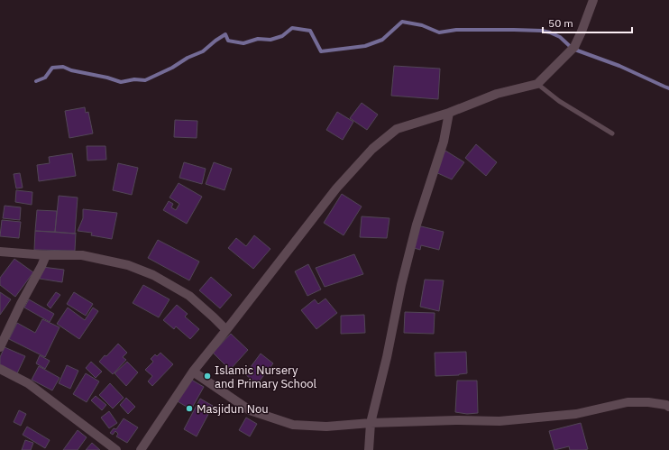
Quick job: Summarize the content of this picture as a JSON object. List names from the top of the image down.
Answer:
{
  "places": ["Islamic Nursery and Primary School", "Masjidun Nou"],
  "scale_bar": "50 m"
}
